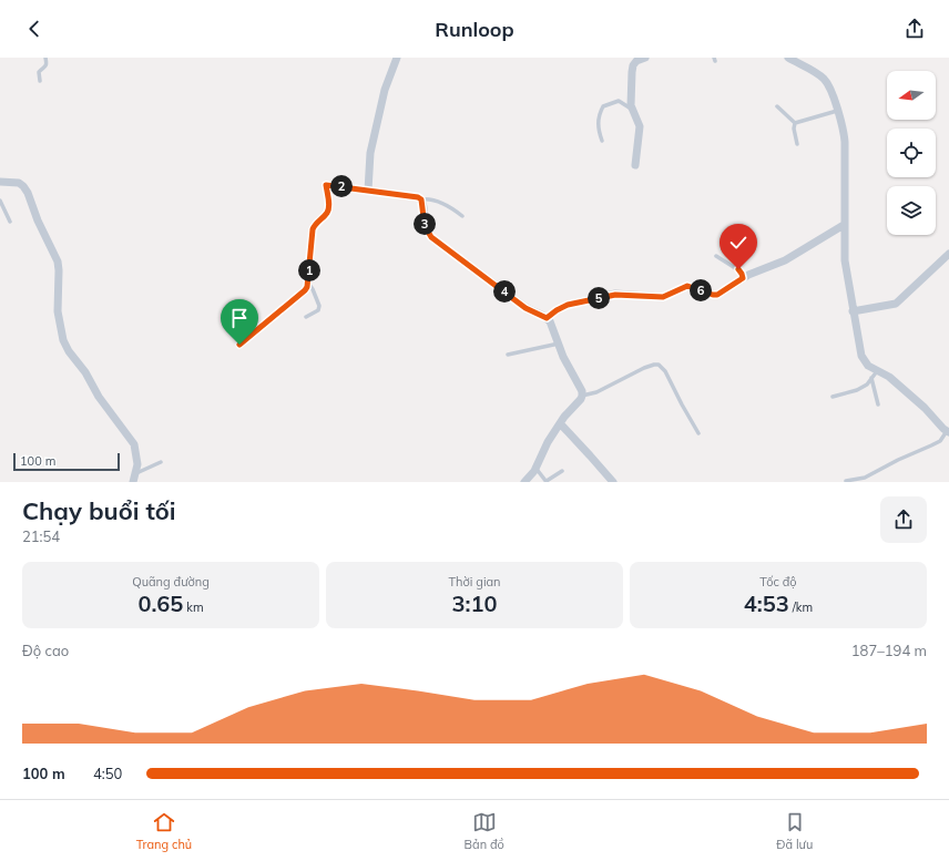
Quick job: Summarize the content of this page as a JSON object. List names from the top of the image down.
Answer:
{
  "scale_bar": "100 m",
  "north": "left",
  "page": {
    "header": "Runloop",
    "pins": [
      "2",
      "3",
      "1",
      "6",
      "4",
      "5"
    ],
    "scale": "100 m",
    "heading": ["Chạy buổi tối", "21:54"],
    "stats": [
      ["Quãng đường", "0.65 km"],
      ["Thời gian", "3:10"],
      ["Tốc độ", "4:53 /km"]
    ],
    "chart": ["Độ cao", "187–194 m"],
    "list": [
      {
        "name": "100 m",
        "note": "4:50"
      }
    ],
    "tabs": ["Trang chủ", "Bản đồ", "Đã lưu"]
  }
}
